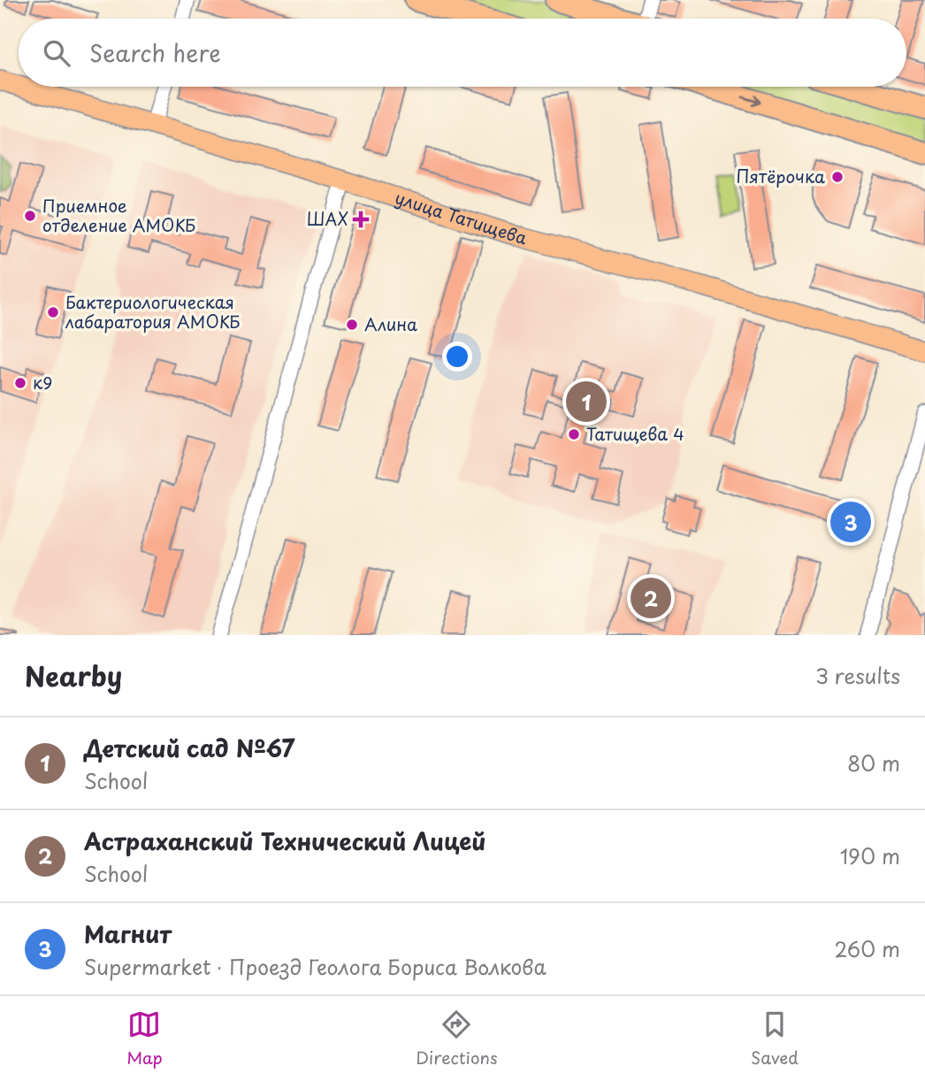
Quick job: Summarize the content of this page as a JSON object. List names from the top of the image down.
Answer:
{
  "streets": {
    "main road": ["улица Татищева"]
  },
  "places": {
    "other": [
      "Пятёрочка",
      "Приемное отделение АМОКБ",
      "Бактериологическая лабаратория АМОКБ",
      "Алина",
      "к9",
      "Татищева 4"
    ],
    "health": ["ШАХ"]
  },
  "page": {
    "search": "Search here",
    "pins": ["1", "3", "2"],
    "heading": ["Nearby", "3 results"],
    "list": [
      {
        "mark": "1",
        "name": "Детский сад №67",
        "note": "School",
        "value": "80 m"
      },
      {
        "mark": "2",
        "name": "Астраханский Технический Лицей",
        "note": "School",
        "value": "190 m"
      },
      {
        "mark": "3",
        "name": "Магнит",
        "note": "Supermarket · Проезд Геолога Бориса Волкова",
        "value": "260 m"
      }
    ],
    "nav": ["Map", "Directions", "Saved"]
  }
}
